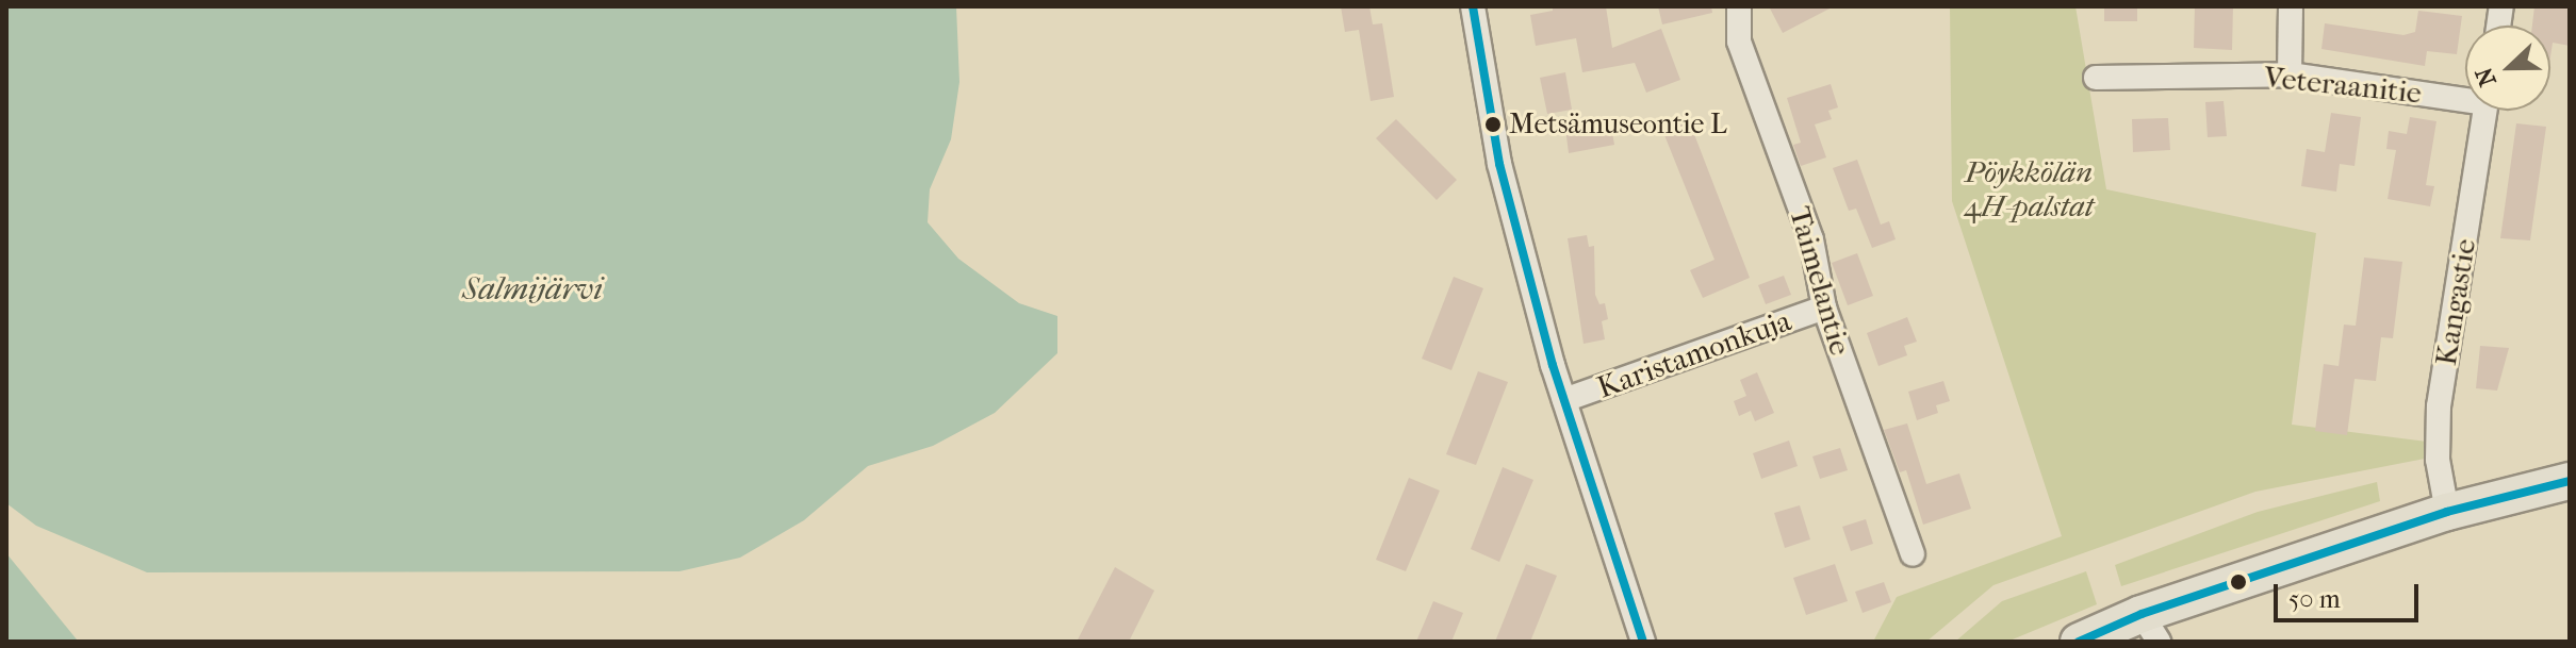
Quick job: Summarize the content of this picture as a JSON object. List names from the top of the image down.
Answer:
{
  "streets": {
    "street": [
      "Veteraanitie",
      "Taimelantie",
      "Kangastie",
      "Karistamonkuja"
    ]
  },
  "crossings": [
    ["Taimelantie", "Karistamonkuja"]
  ],
  "water": ["Salmijärvi"],
  "parks": ["Pöykkölän 4H-palstat"],
  "places": ["Metsämuseontie L"],
  "scale_bar": "50 m",
  "north": "left"
}
